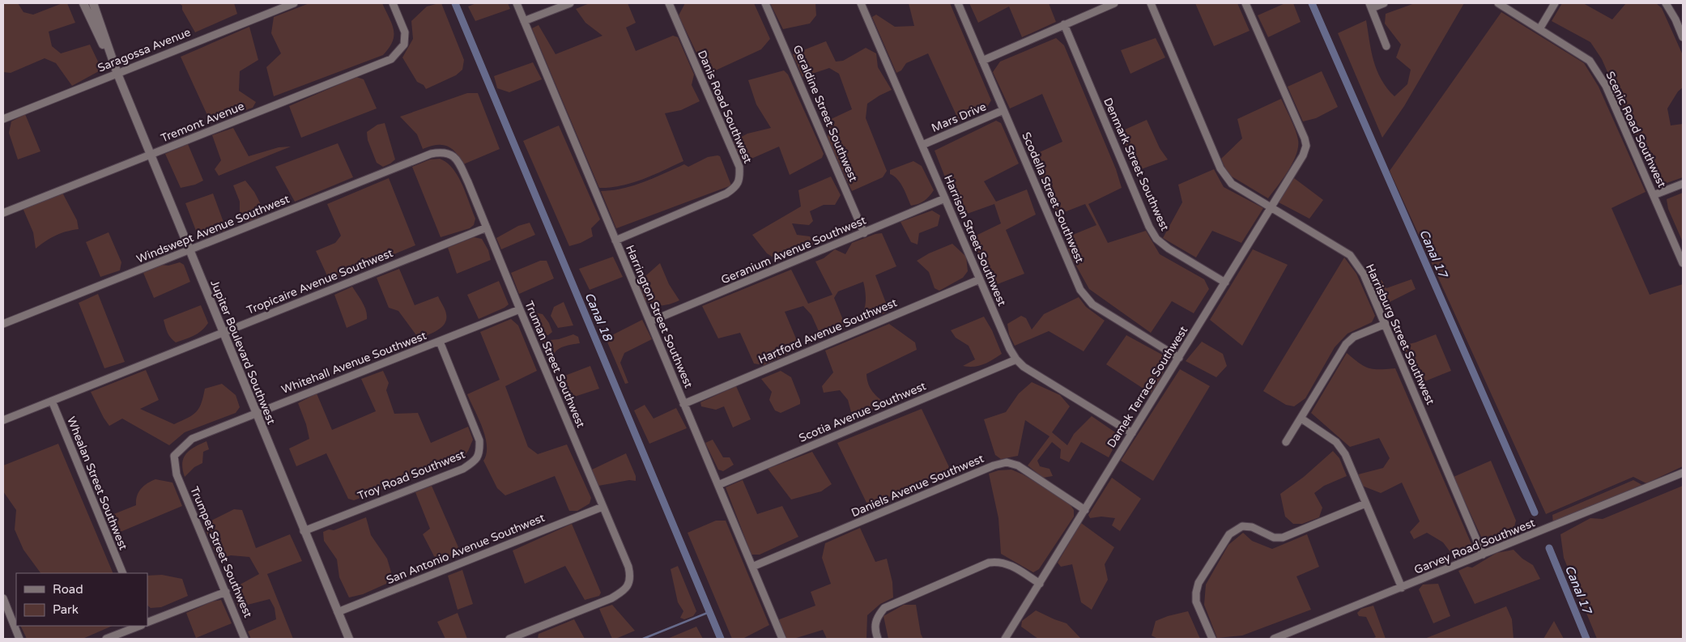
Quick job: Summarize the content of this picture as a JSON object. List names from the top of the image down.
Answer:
{
  "streets": {
    "street": [
      "Saragossa Avenue",
      "Danis Road Southwest",
      "Geraldine Street Southwest",
      "Mars Drive",
      "Tremont Avenue",
      "Scenic Road Southwest",
      "Denmark Street Southwest",
      "Scodella Street Southwest",
      "Windswept Avenue Southwest",
      "Harrison Street Southwest",
      "Geranium Avenue Southwest",
      "Tropicaire Avenue Southwest",
      "Harrington Street Southwest",
      "Hartford Avenue Southwest",
      "Harrisburg Street Southwest",
      "Jupiter Boulevard Southwest",
      "Whitehall Avenue Southwest",
      "Truman Street Southwest",
      "Damek Terrace Southwest",
      "Scotia Avenue Southwest",
      "Troy Road Southwest",
      "Whealan Street Southwest",
      "Daniels Avenue Southwest",
      "Garvey Road Southwest",
      "San Antonio Avenue Southwest",
      "Trumpet Street Southwest"
    ]
  },
  "crossings": [
    ["Saragossa Avenue", "Jupiter Boulevard Southwest"],
    ["Danis Road Southwest", "Harrington Street Southwest"],
    ["Geraldine Street Southwest", "Geranium Avenue Southwest"],
    ["Mars Drive", "Scodella Street Southwest"],
    ["Mars Drive", "Harrison Street Southwest"],
    ["Tremont Avenue", "Jupiter Boulevard Southwest"],
    ["Denmark Street Southwest", "Damek Terrace Southwest"],
    ["Scodella Street Southwest", "Damek Terrace Southwest"],
    ["Windswept Avenue Southwest", "Jupiter Boulevard Southwest"],
    ["Windswept Avenue Southwest", "Truman Street Southwest"],
    ["Harrison Street Southwest", "Geranium Avenue Southwest"],
    ["Harrison Street Southwest", "Hartford Avenue Southwest"],
    ["Harrison Street Southwest", "Damek Terrace Southwest"],
    ["Harrison Street Southwest", "Scotia Avenue Southwest"],
    ["Geranium Avenue Southwest", "Harrington Street Southwest"],
    ["Tropicaire Avenue Southwest", "Jupiter Boulevard Southwest"],
    ["Tropicaire Avenue Southwest", "Truman Street Southwest"],
    ["Tropicaire Avenue Southwest", "Whealan Street Southwest"],
    ["Harrington Street Southwest", "Hartford Avenue Southwest"],
    ["Harrington Street Southwest", "Scotia Avenue Southwest"],
    ["Harrington Street Southwest", "Daniels Avenue Southwest"],
    ["Harrisburg Street Southwest", "Damek Terrace Southwest"],
    ["Harrisburg Street Southwest", "Garvey Road Southwest"],
    ["Jupiter Boulevard Southwest", "Whitehall Avenue Southwest"],
    ["Jupiter Boulevard Southwest", "Troy Road Southwest"],
    ["Jupiter Boulevard Southwest", "San Antonio Avenue Southwest"],
    ["Whitehall Avenue Southwest", "Truman Street Southwest"],
    ["Whitehall Avenue Southwest", "Troy Road Southwest"],
    ["Whitehall Avenue Southwest", "Trumpet Street Southwest"],
    ["Truman Street Southwest", "San Antonio Avenue Southwest"],
    ["Damek Terrace Southwest", "Daniels Avenue Southwest"]
  ],
  "water": ["Canal 17", "Canal 18"],
  "legend": ["Road", "Park"]
}
